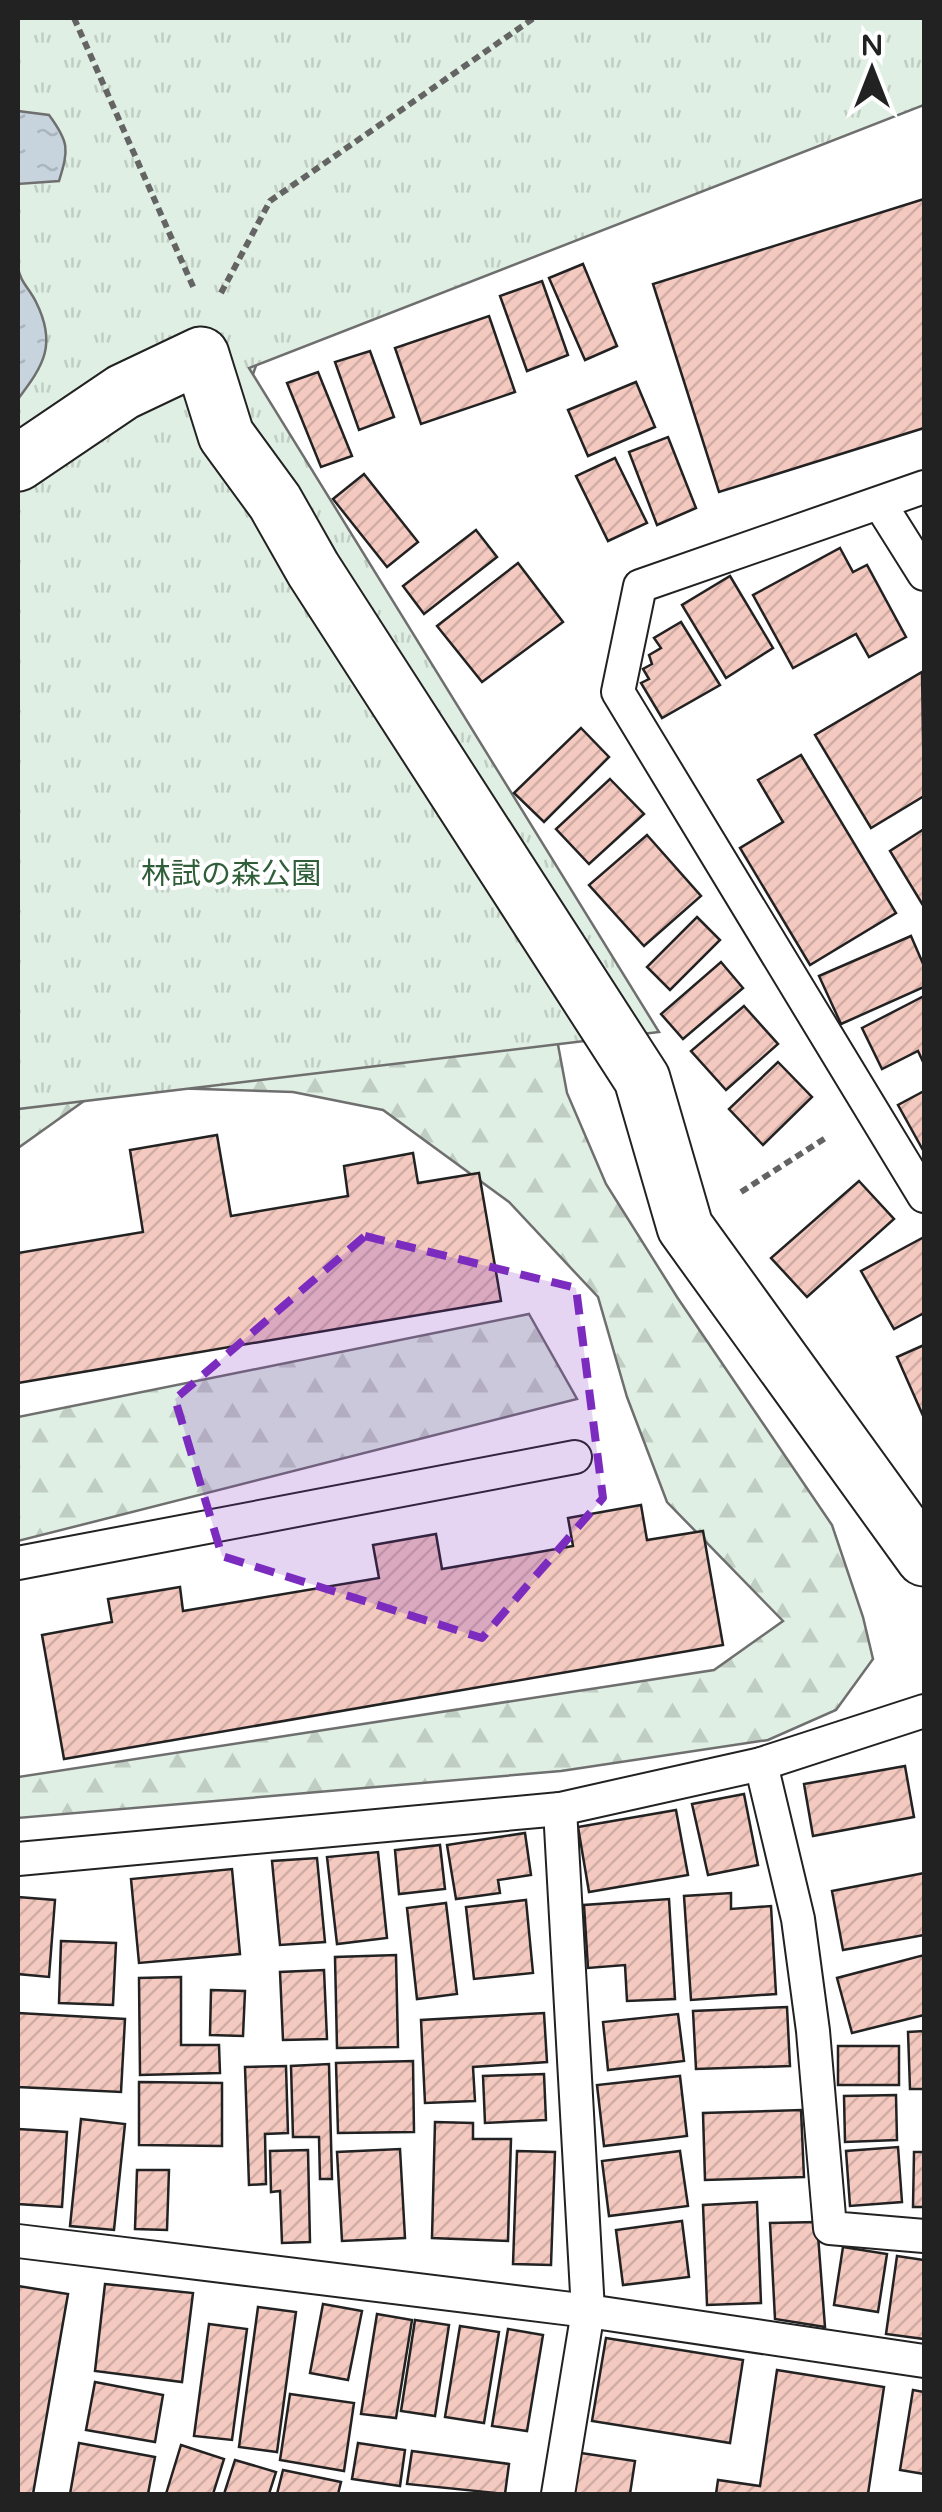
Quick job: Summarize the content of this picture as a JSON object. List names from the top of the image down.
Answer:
{
  "parks": ["林試の森公園"],
  "north": "top"
}
